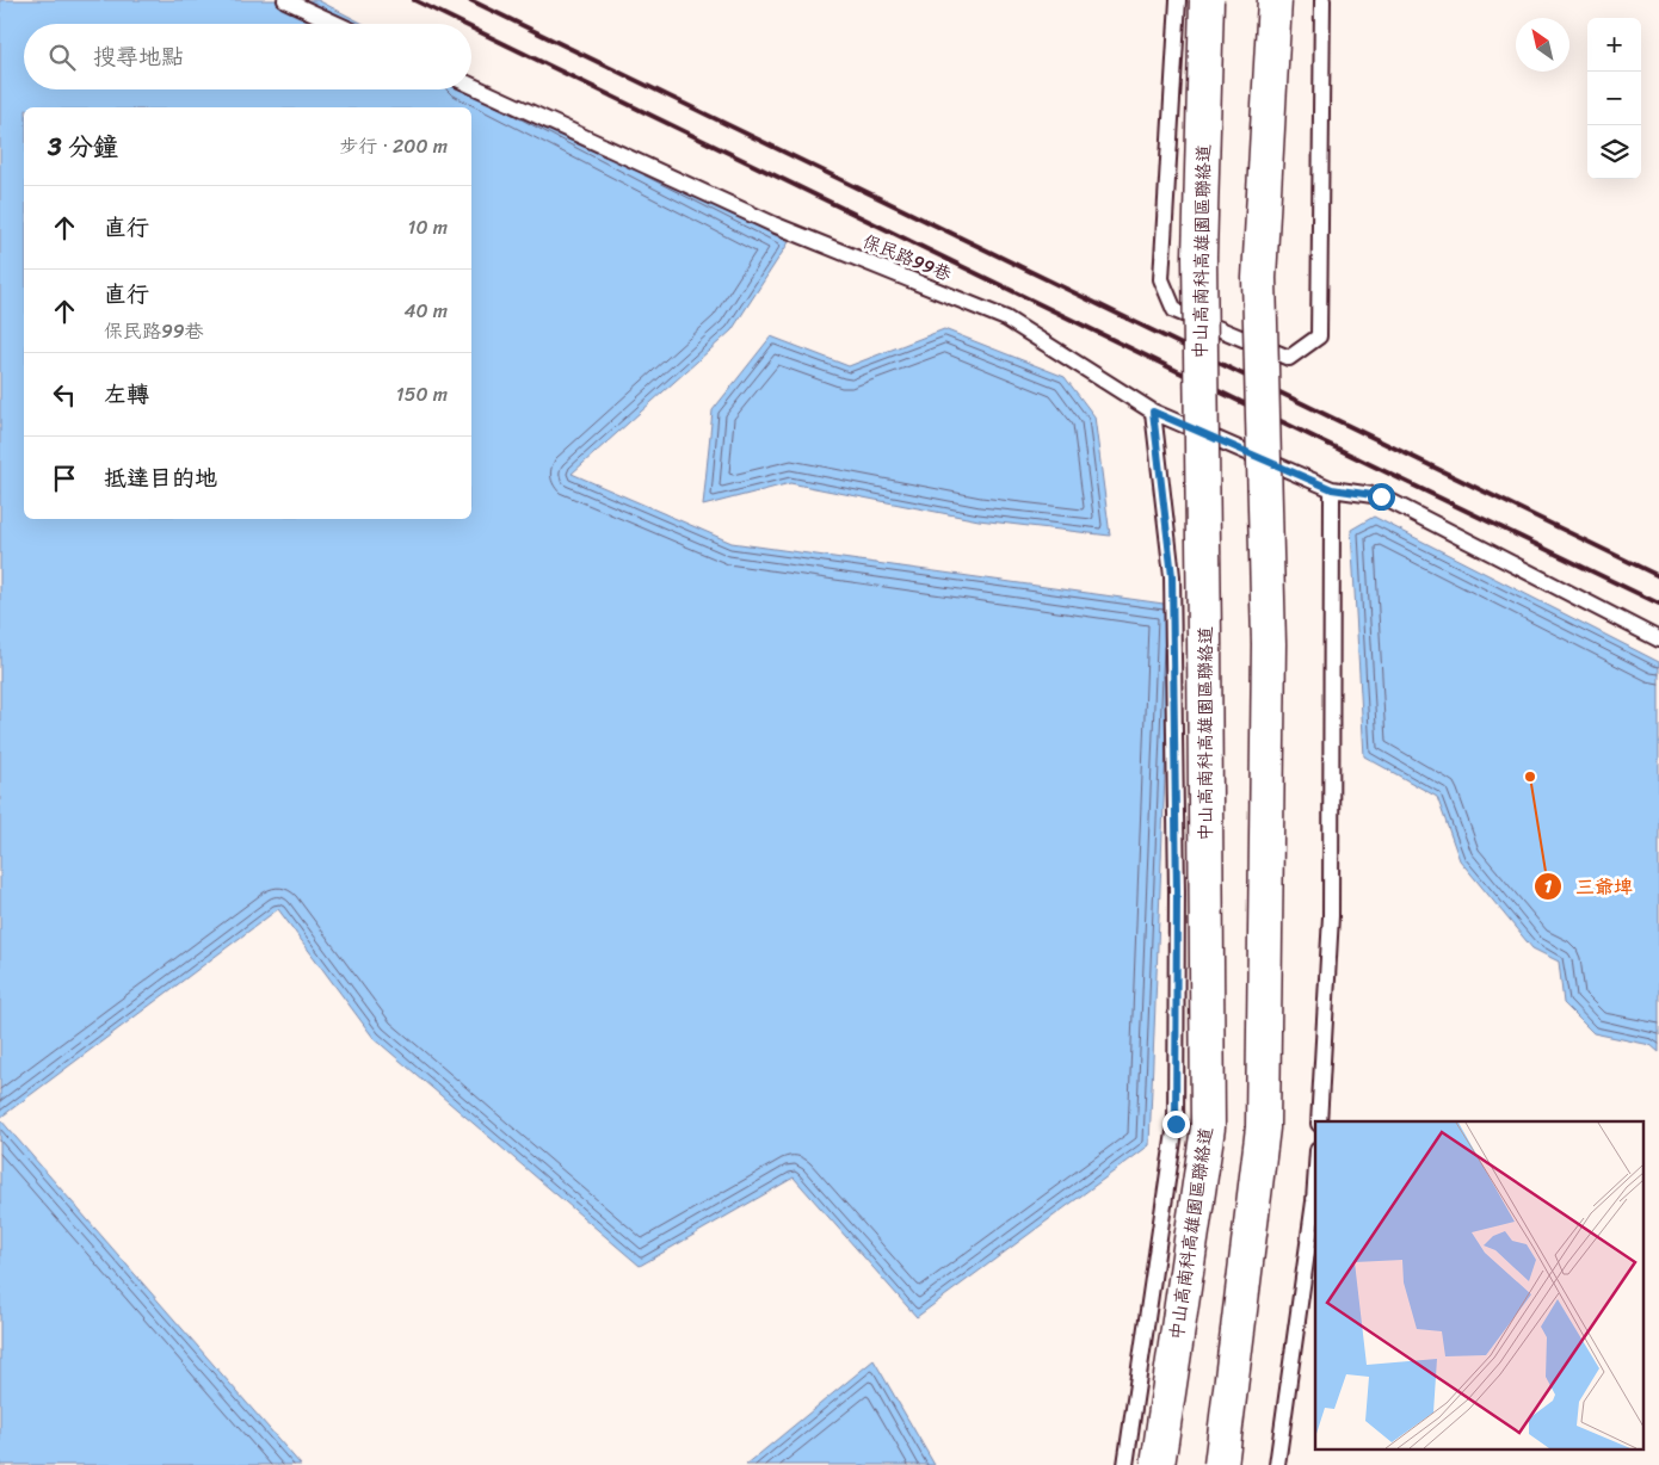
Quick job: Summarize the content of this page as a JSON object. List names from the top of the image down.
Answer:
{
  "streets": {
    "highway": ["中山高南科高雄園區聯絡道"],
    "lane": ["保民路99巷"]
  },
  "places": ["三爺埤"],
  "north": "top left",
  "page": {
    "map_buttons": ["+", "−"],
    "search": "搜尋地點",
    "heading": ["3 分鐘", "步行 · 200 m"],
    "list": [
      ["直行", "10 m"],
      ["直行", "保民路99巷", "40 m"],
      ["左轉", "150 m"],
      "抵達目的地"
    ]
  }
}
